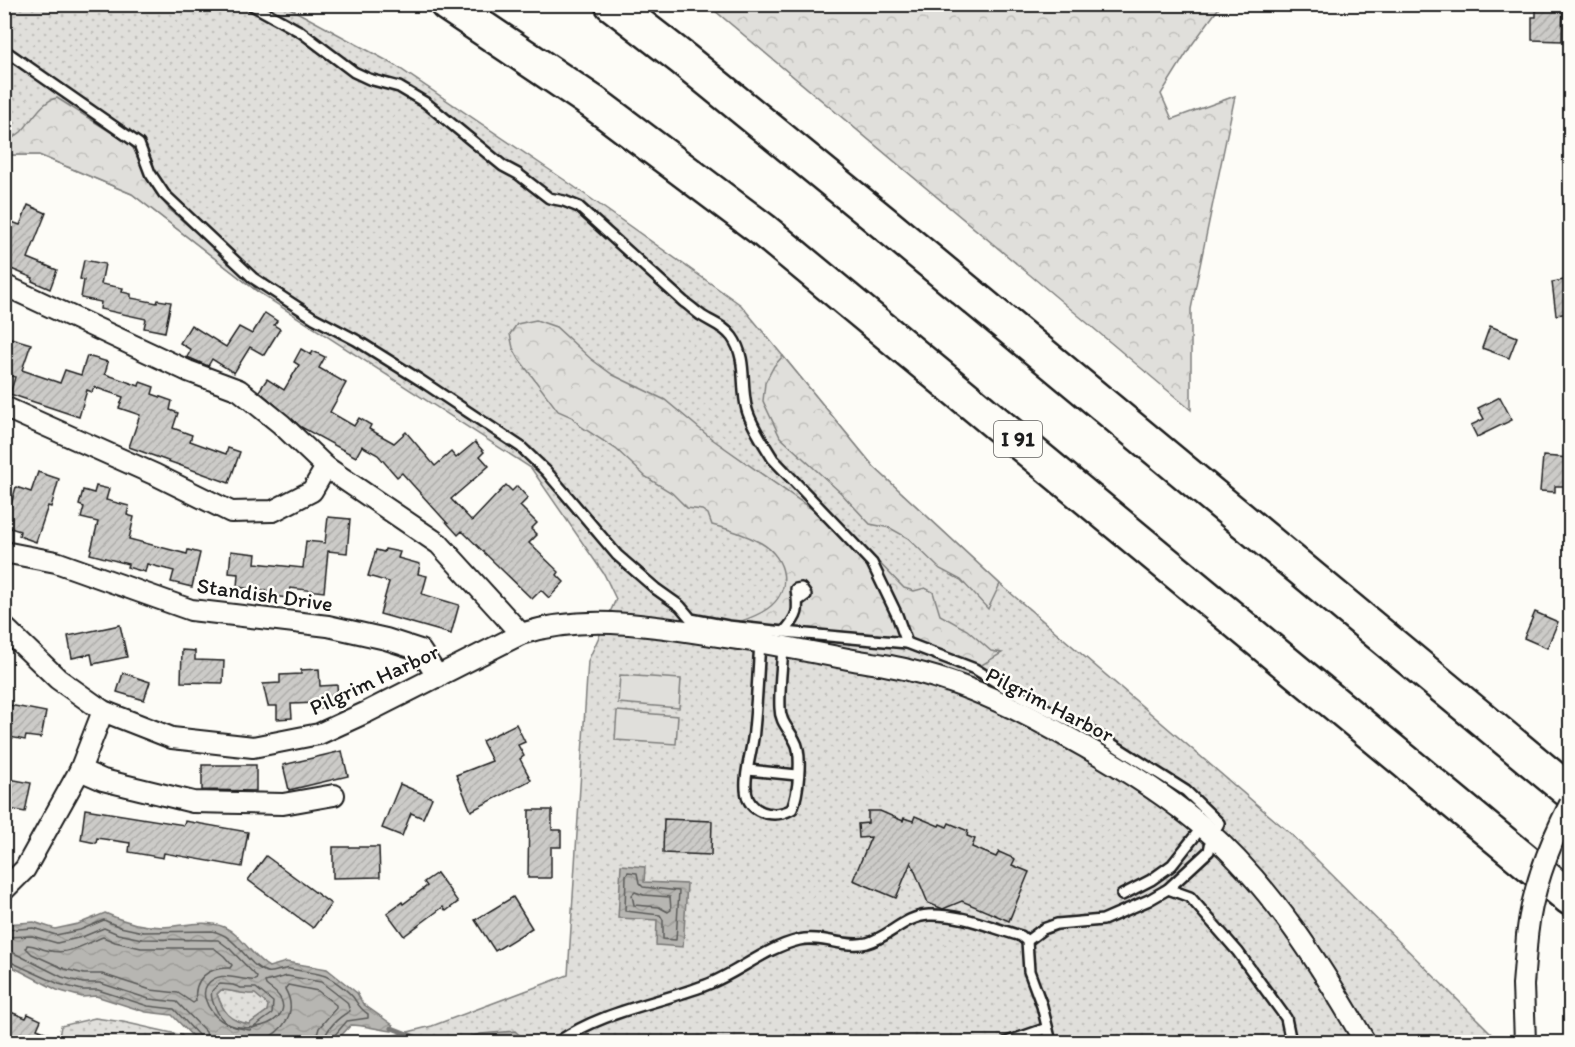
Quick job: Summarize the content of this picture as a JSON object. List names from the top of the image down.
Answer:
{
  "streets": {
    "highway": ["I 91"],
    "street": ["Standish Drive", "Pilgrim Harbor"]
  },
  "crossings": [
    ["Standish Drive", "Pilgrim Harbor"]
  ]
}
